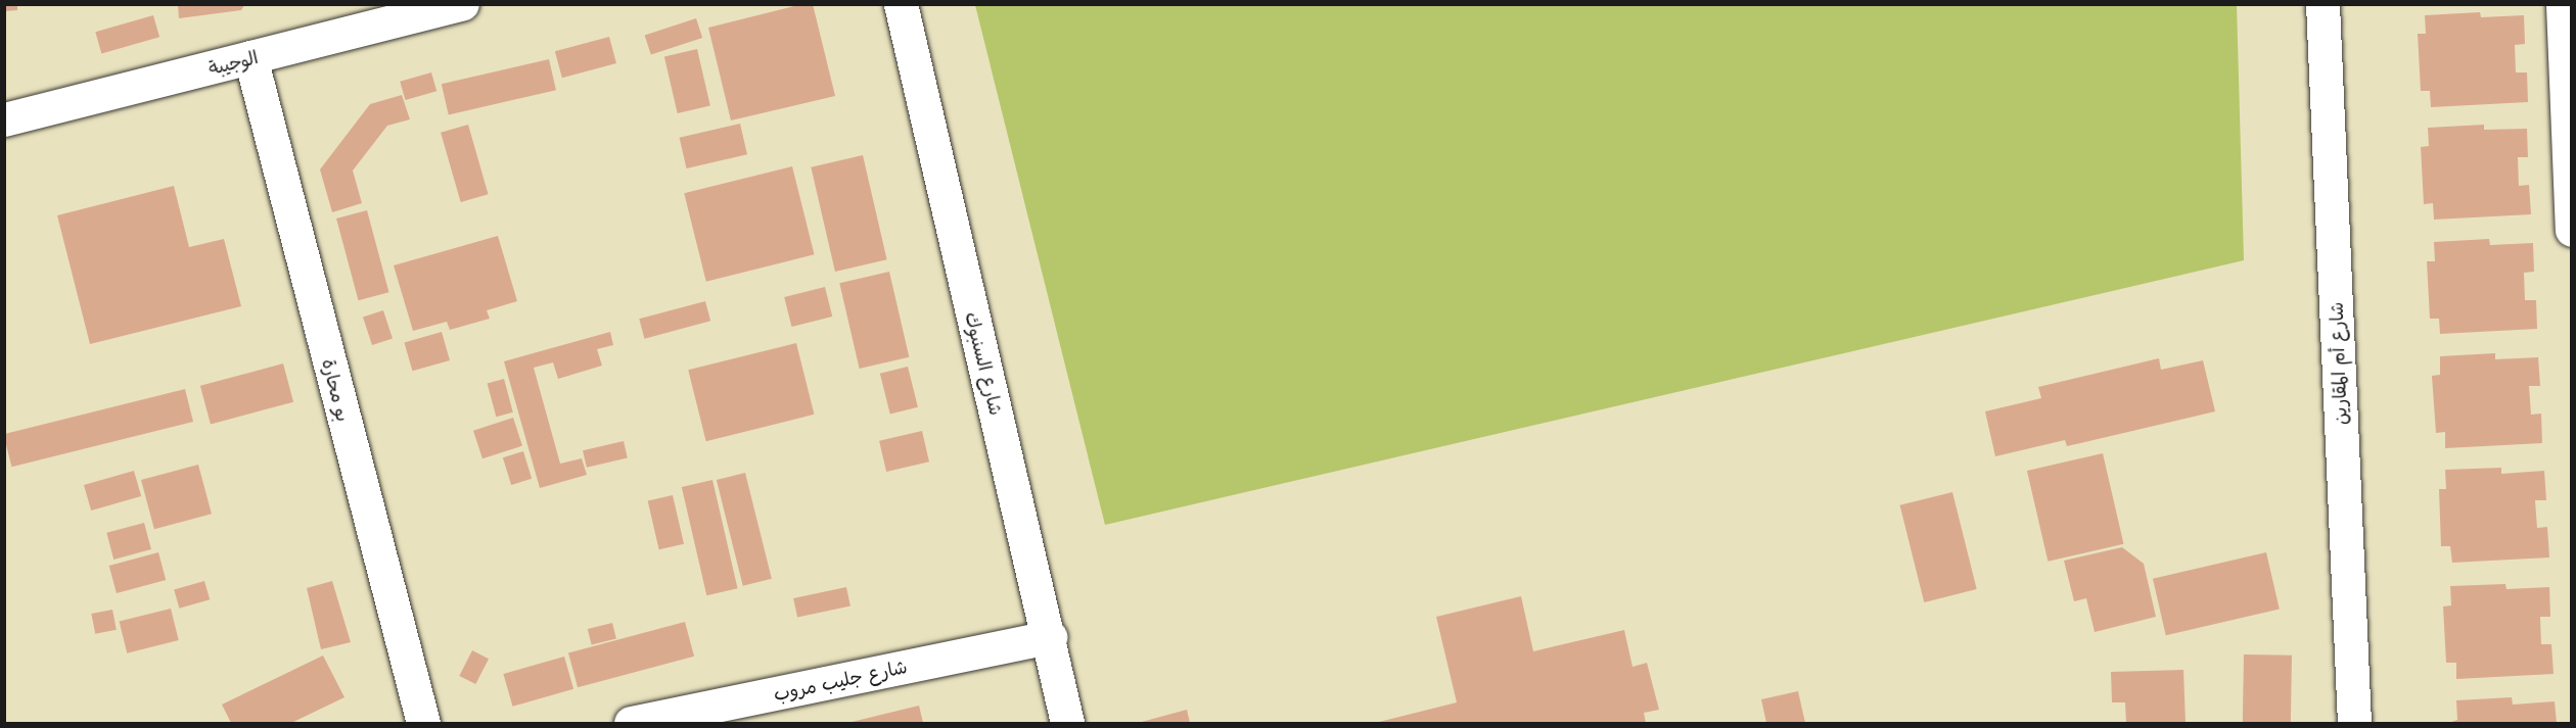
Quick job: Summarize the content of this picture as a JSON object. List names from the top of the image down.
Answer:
{
  "streets": {
    "street": [
      "الوجيبة",
      "شارع السنبوك",
      "شارع أم المقارين",
      "بو محارة",
      "شارع جليب مروب"
    ]
  },
  "crossings": [
    ["الوجيبة", "بو محارة"],
    ["شارع السنبوك", "شارع جليب مروب"]
  ]
}
